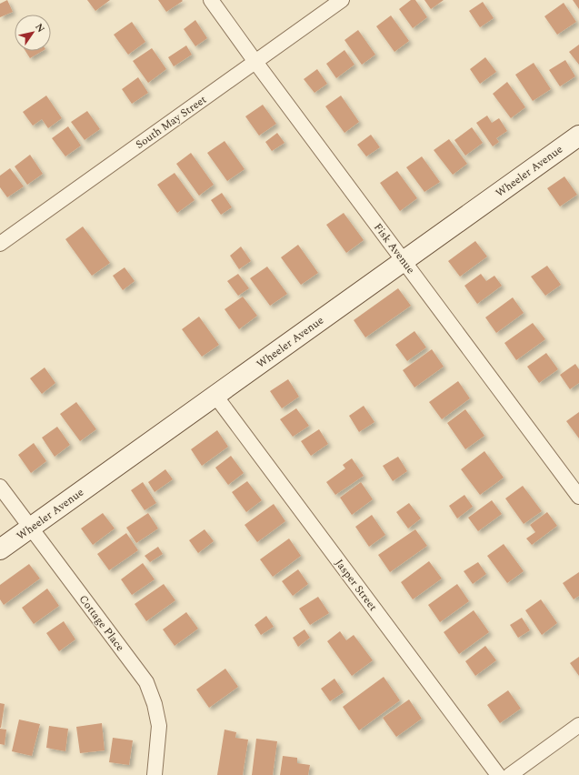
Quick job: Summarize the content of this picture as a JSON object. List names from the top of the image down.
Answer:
{
  "streets": {
    "street": [
      "South May Street",
      "Wheeler Avenue",
      "Fisk Avenue",
      "Jasper Street",
      "Cottage Place"
    ]
  },
  "crossings": [
    ["South May Street", "Fisk Avenue"],
    ["Wheeler Avenue", "Fisk Avenue"],
    ["Wheeler Avenue", "Jasper Street"],
    ["Wheeler Avenue", "Cottage Place"]
  ],
  "north": "top right"
}
